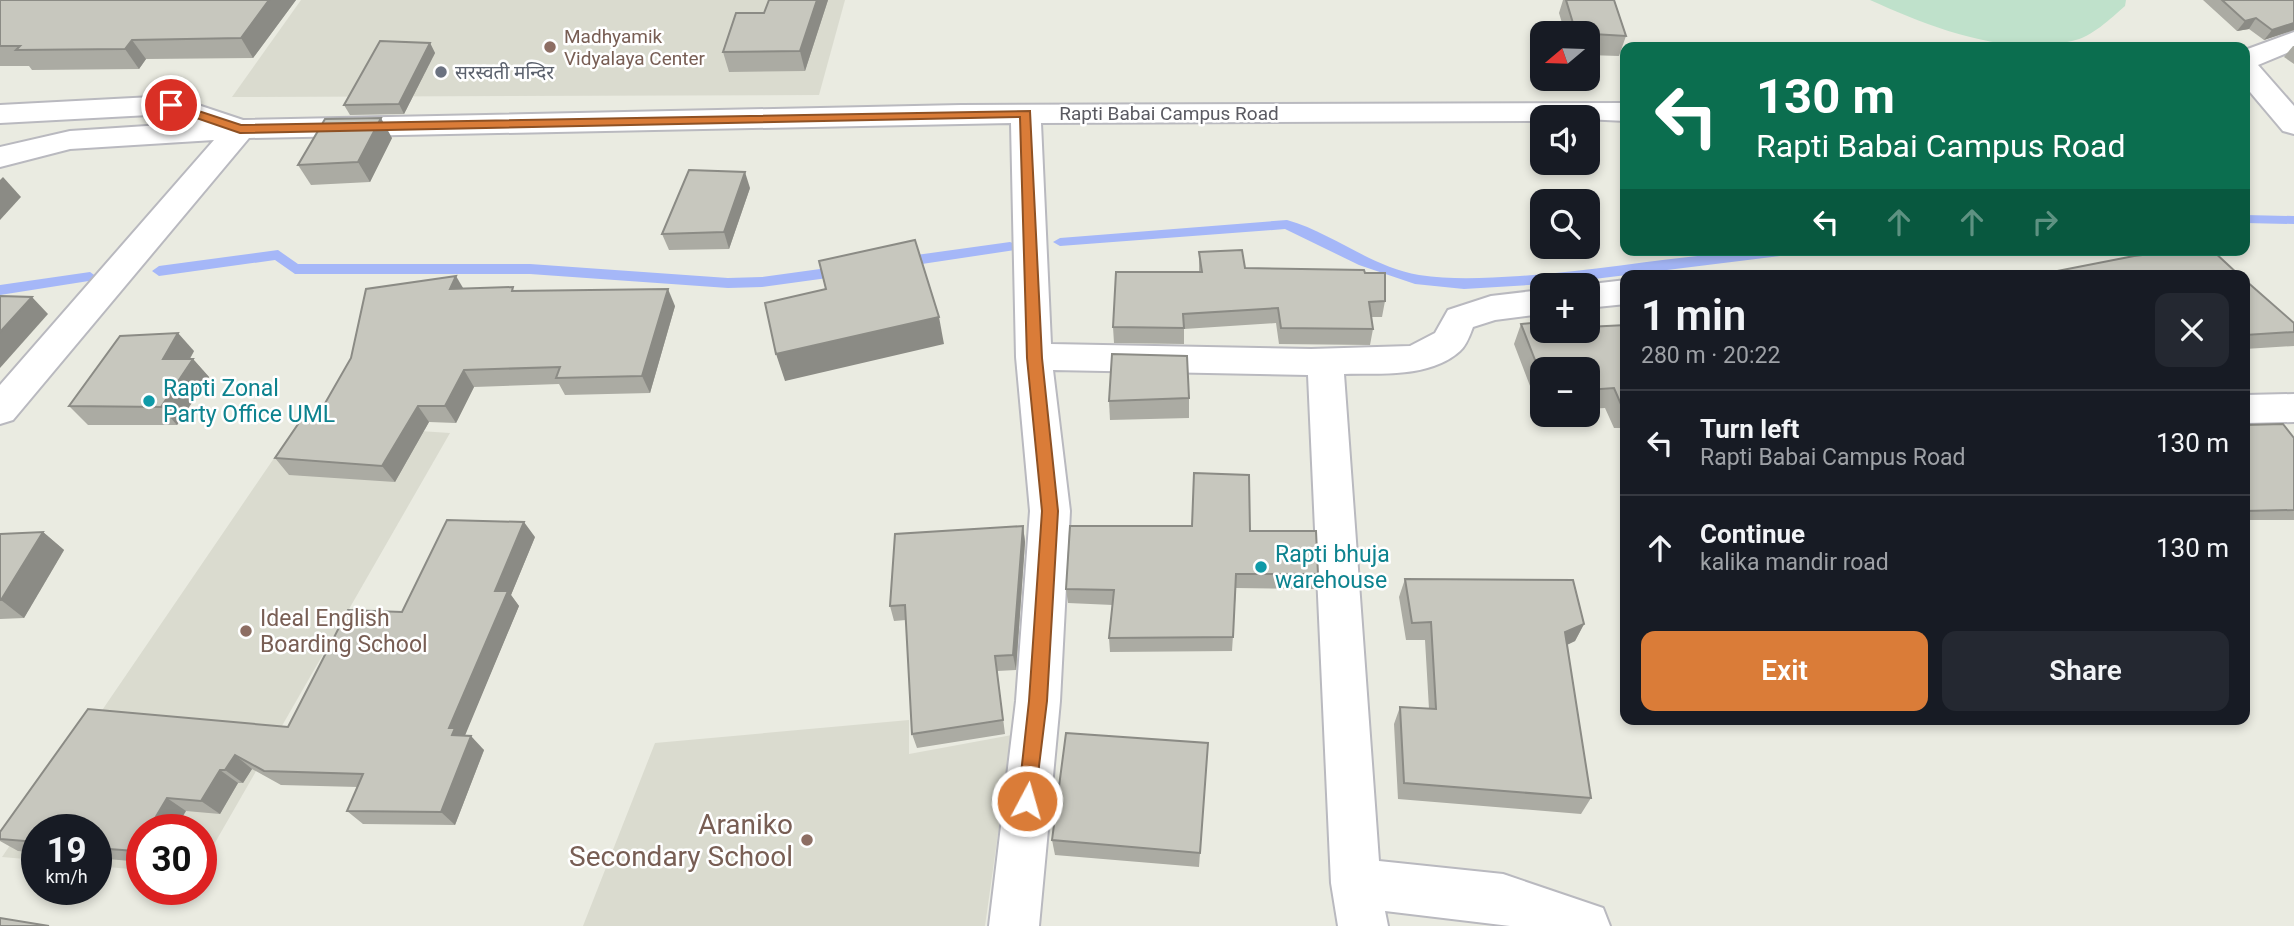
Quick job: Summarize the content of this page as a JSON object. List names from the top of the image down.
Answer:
{
  "streets": {
    "street": ["Rapti Babai Campus Road"]
  },
  "places": [
    "Madhyamik Vidyalaya Center",
    "सरस्वती मन्दिर",
    "Rapti Zonal Party Office UML",
    "Rapti bhuja warehouse",
    "Ideal English Boarding School",
    "Araniko Secondary School"
  ],
  "north": "left",
  "page": {
    "map_buttons": ["+", "−"],
    "turn": ["130 m", "Rapti Babai Campus Road"],
    "heading": ["1 min", "280 m · 20:22"],
    "list": [
      {
        "name": "Turn left",
        "note": "Rapti Babai Campus Road",
        "value": "130 m"
      },
      {
        "name": "Continue",
        "note": "kalika mandir road",
        "value": "130 m"
      }
    ],
    "buttons": ["Exit", "Share"],
    "speed": "19 km/h",
    "limit": "30"
  }
}
